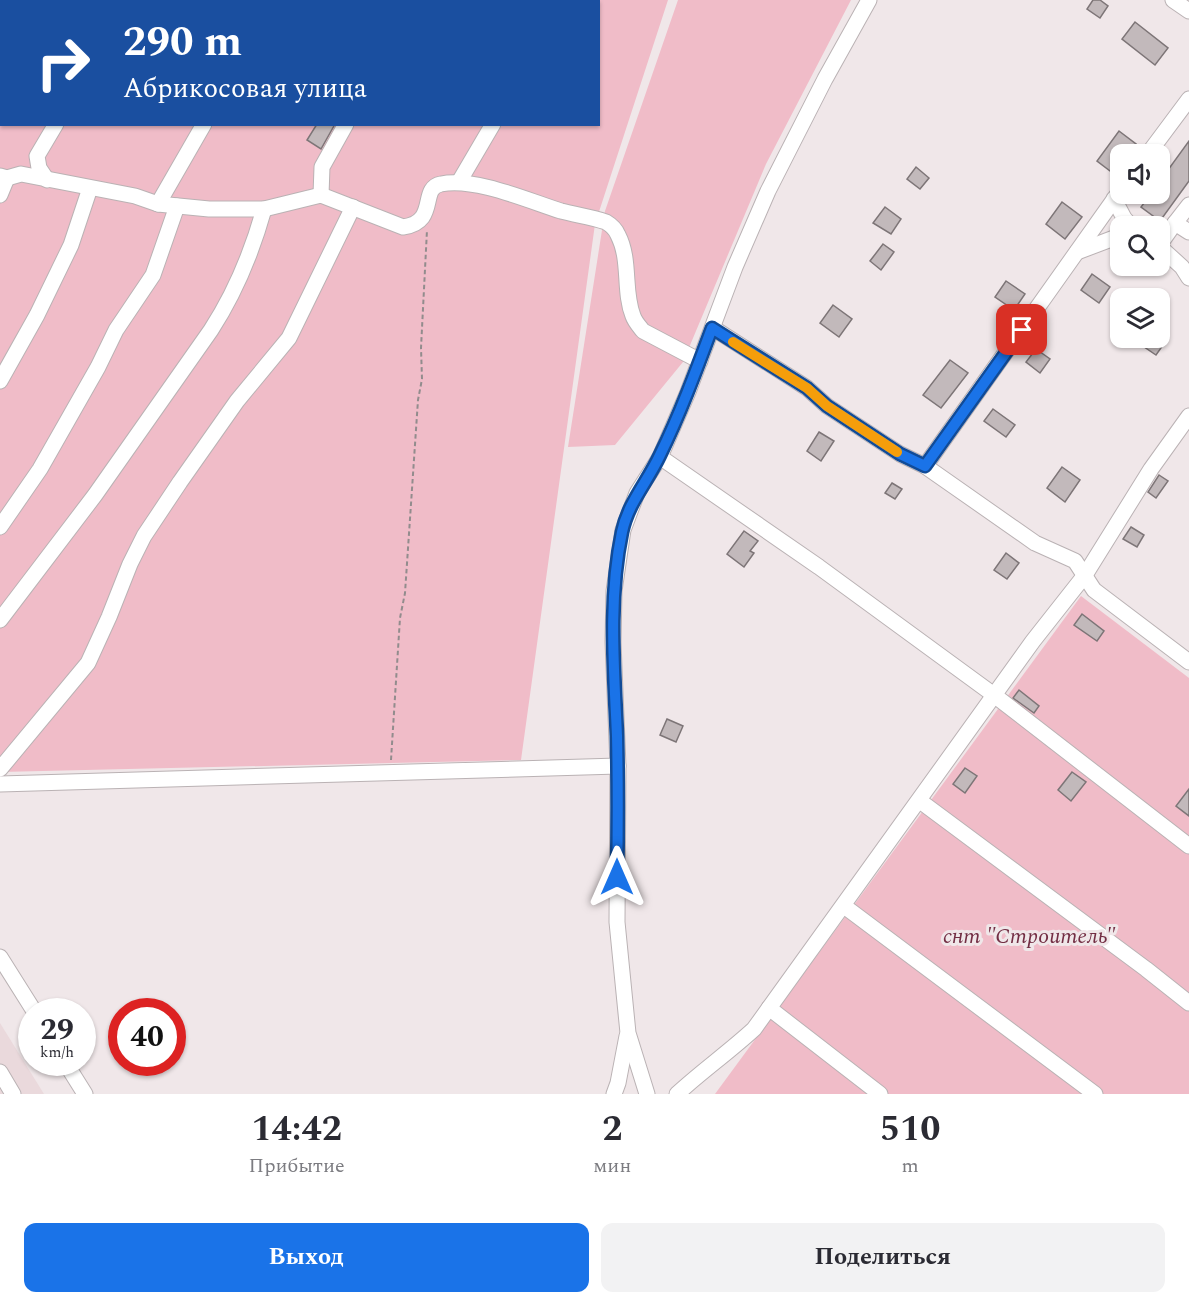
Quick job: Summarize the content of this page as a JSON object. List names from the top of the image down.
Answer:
{
  "parks": ["снт \"Строитель\""],
  "page": {
    "turn": ["290 m", "Абрикосовая улица"],
    "speed": "29 km/h",
    "limit": "40",
    "eta": [
      "14:42",
      "Прибытие",
      "2",
      "мин",
      "510",
      "m"
    ],
    "buttons": ["Выход", "Поделиться"]
  }
}
